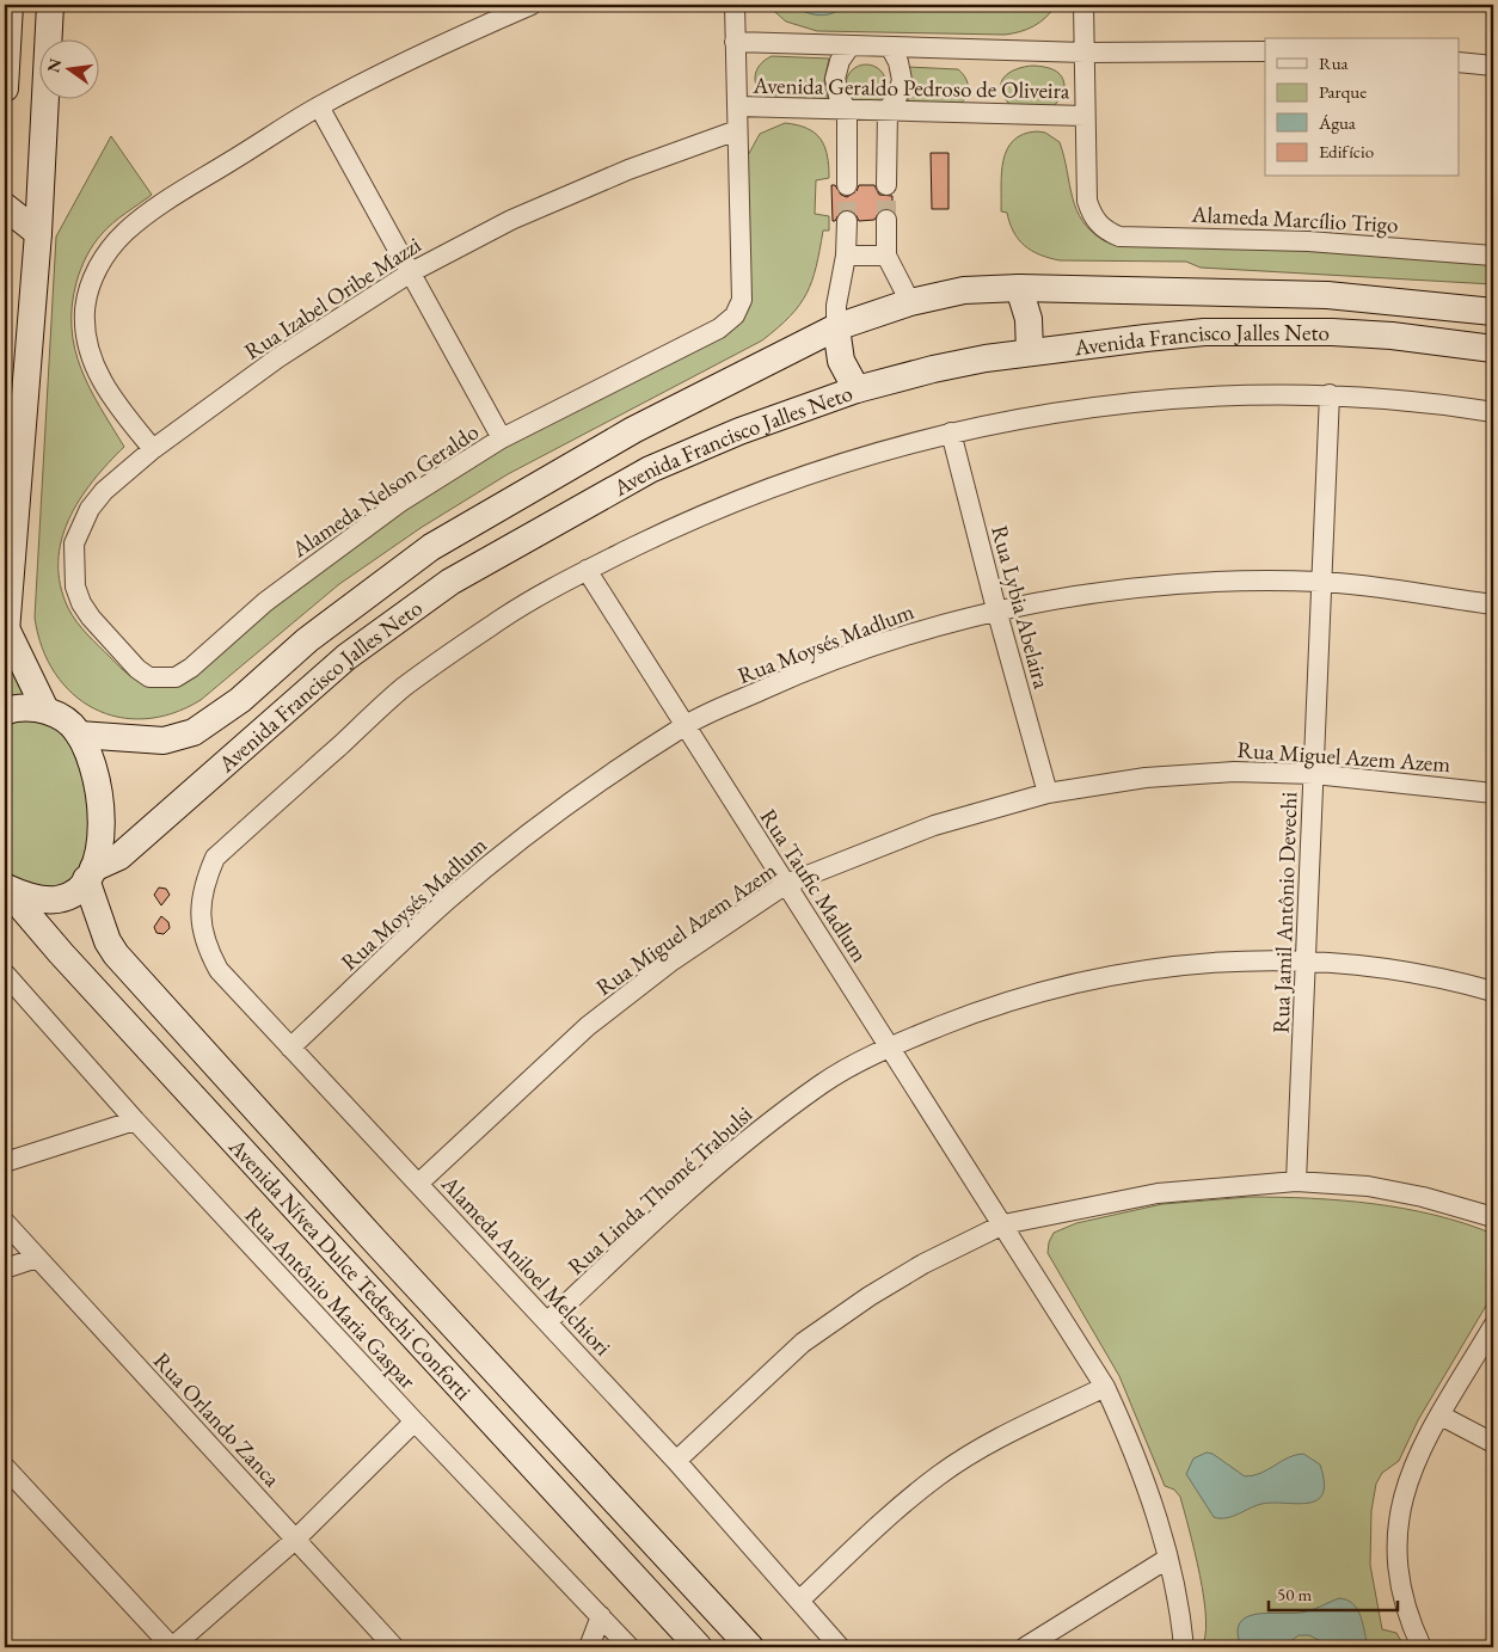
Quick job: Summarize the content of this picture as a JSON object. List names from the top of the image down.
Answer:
{
  "streets": {
    "street": [
      "Avenida Geraldo Pedroso de Oliveira",
      "Alameda Marcílio Trigo",
      "Rua Izabel Oribe Mazzi",
      "Avenida Francisco Jalles Neto",
      "Alameda Nelson Geraldo",
      "Rua Lybia Abelaira",
      "Rua Moysés Madlum",
      "Rua Miguel Azem Azem",
      "Rua Taufic Madlum",
      "Rua Jamil Antônio Devechi",
      "Rua Linda Thomé Trabulsi",
      "Alameda Aniloel Melchiori",
      "Avenida Nívea Dulce Tedeschi Conforti",
      "Rua Antônio Maria Gaspar",
      "Rua Orlando Zanca"
    ]
  },
  "crossings": [
    ["Avenida Geraldo Pedroso de Oliveira", "Alameda Marcílio Trigo"],
    ["Rua Izabel Oribe Mazzi", "Alameda Nelson Geraldo"],
    ["Avenida Francisco Jalles Neto", "Avenida Nívea Dulce Tedeschi Conforti"],
    ["Rua Lybia Abelaira", "Rua Moysés Madlum"],
    ["Rua Lybia Abelaira", "Rua Miguel Azem Azem"],
    ["Rua Lybia Abelaira", "Alameda Aniloel Melchiori"],
    ["Rua Moysés Madlum", "Rua Taufic Madlum"],
    ["Rua Moysés Madlum", "Rua Jamil Antônio Devechi"],
    ["Rua Moysés Madlum", "Alameda Aniloel Melchiori"],
    ["Rua Miguel Azem Azem", "Rua Taufic Madlum"],
    ["Rua Miguel Azem Azem", "Rua Jamil Antônio Devechi"],
    ["Rua Miguel Azem Azem", "Alameda Aniloel Melchiori"],
    ["Rua Taufic Madlum", "Rua Linda Thomé Trabulsi"],
    ["Rua Taufic Madlum", "Alameda Aniloel Melchiori"],
    ["Rua Jamil Antônio Devechi", "Rua Linda Thomé Trabulsi"],
    ["Rua Jamil Antônio Devechi", "Alameda Aniloel Melchiori"],
    ["Rua Linda Thomé Trabulsi", "Alameda Aniloel Melchiori"]
  ],
  "legend": [
    "Rua",
    "Parque",
    "Água",
    "Edifício"
  ],
  "scale_bar": "50 m",
  "north": "left"
}
